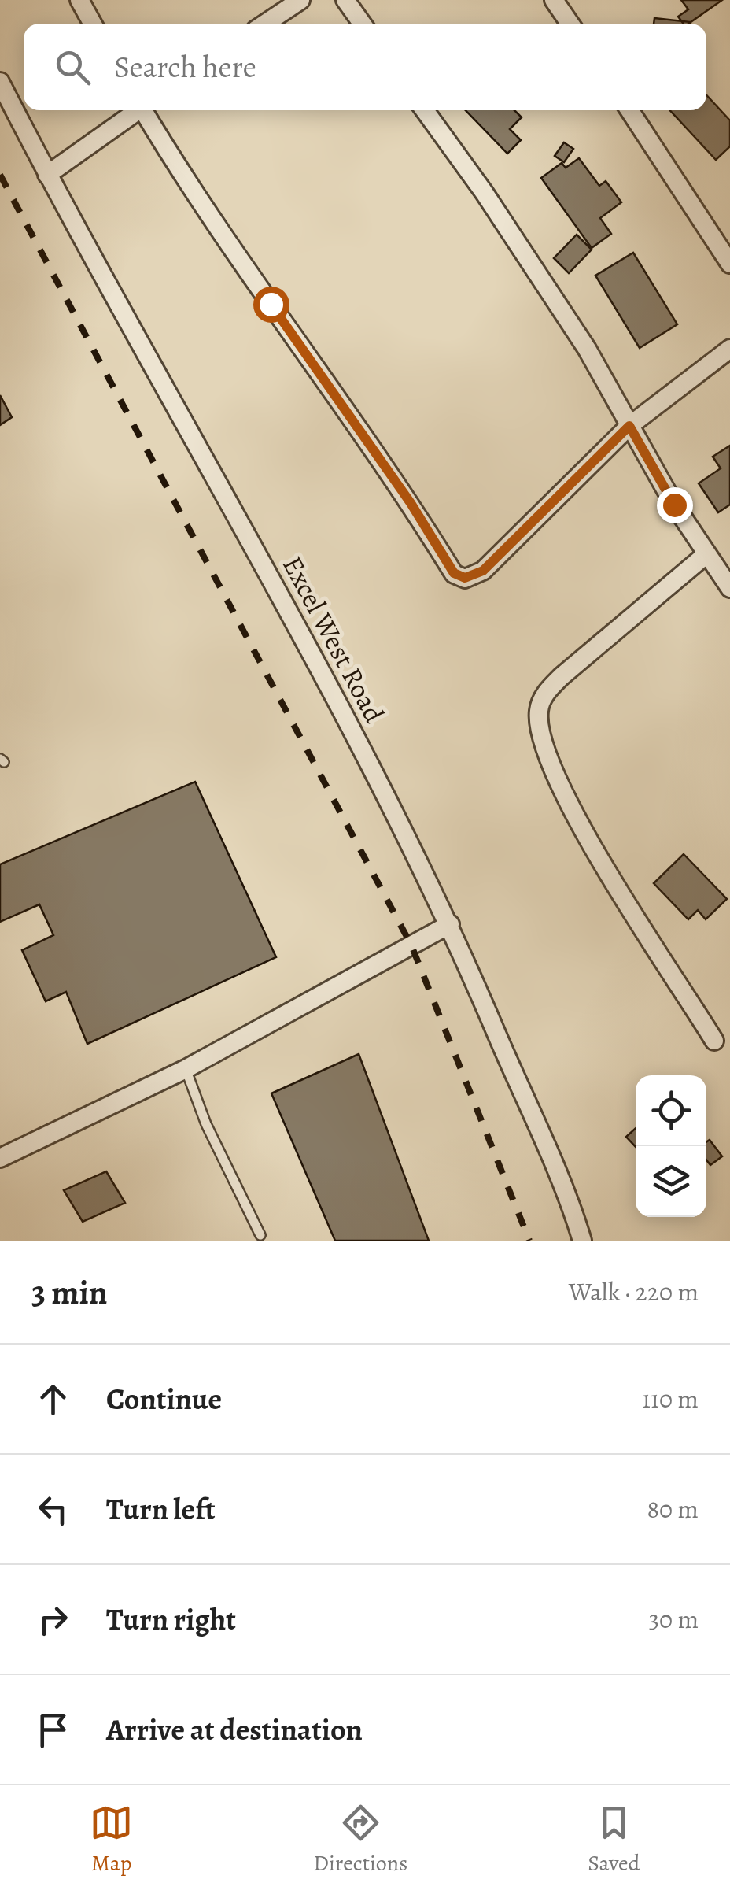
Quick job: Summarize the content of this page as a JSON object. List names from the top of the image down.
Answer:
{
  "streets": {
    "street": ["Excel West Road"]
  },
  "page": {
    "search": "Search here",
    "heading": ["3 min", "Walk · 220 m"],
    "list": [
      ["Continue", "110 m"],
      ["Turn left", "80 m"],
      ["Turn right", "30 m"],
      "Arrive at destination"
    ],
    "nav": ["Map", "Directions", "Saved"]
  }
}
